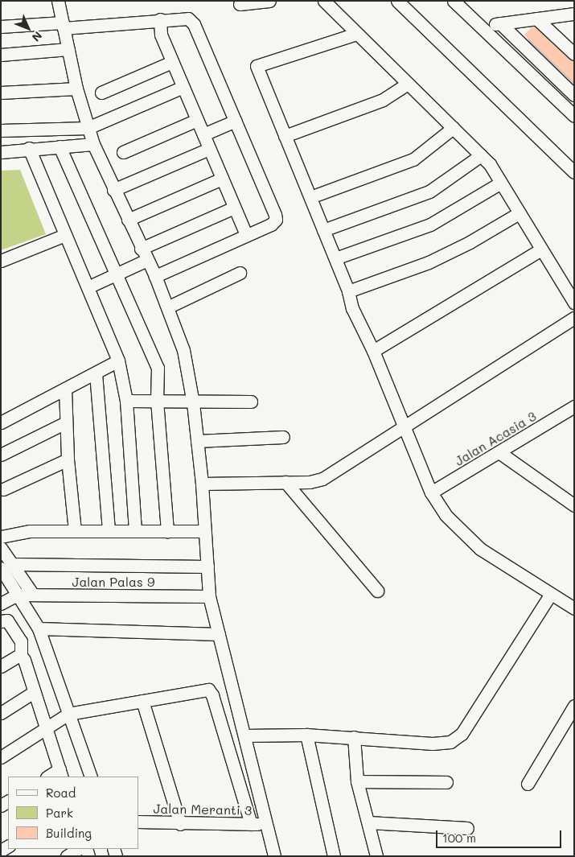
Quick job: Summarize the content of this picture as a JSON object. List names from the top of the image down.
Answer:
{
  "streets": {
    "street": ["Jalan Acasia 3", "Jalan Palas 9", "Jalan Meranti 3"]
  },
  "legend": ["Road", "Park", "Building"],
  "scale_bar": "100 m",
  "north": "bottom right"
}
